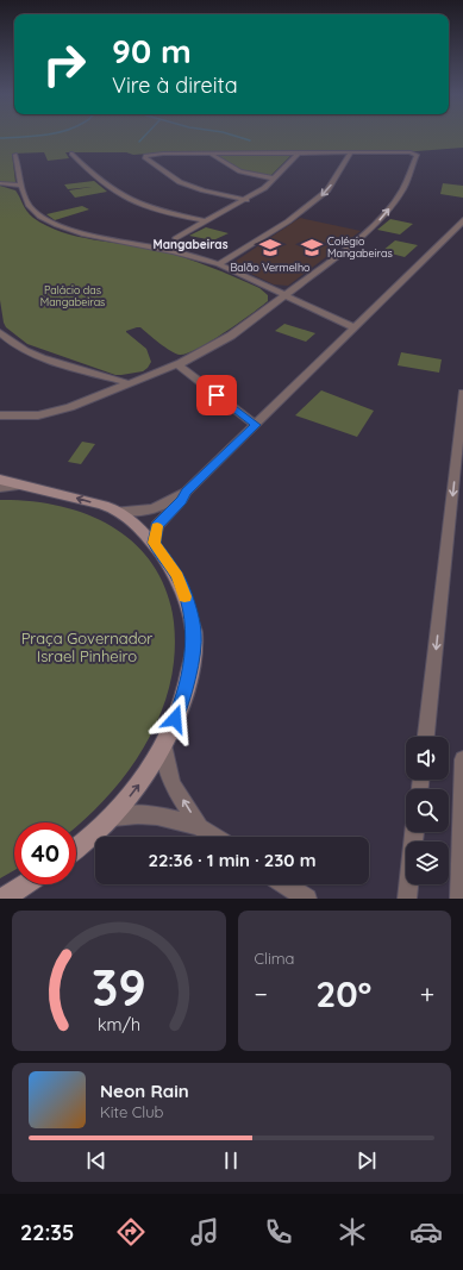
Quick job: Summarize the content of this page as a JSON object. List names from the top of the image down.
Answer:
{
  "districts": ["Mangabeiras"],
  "parks": ["Palácio das Mangabeiras", "Praça Governador Israel Pinheiro"],
  "places": {
    "school or university": ["Balão Vermelho", "Colégio Mangabeiras"]
  },
  "page": {
    "turn": ["90 m", "Vire à direita"],
    "limit": "40",
    "trip": "22:36 · 1 min · 230 m",
    "tile": "Clima",
    "heat": ["−", "20°", "+"],
    "song": ["Neon Rain", "Kite Club"],
    "tabs": "22:35",
    "gauge": ["39", "km/h"]
  }
}
